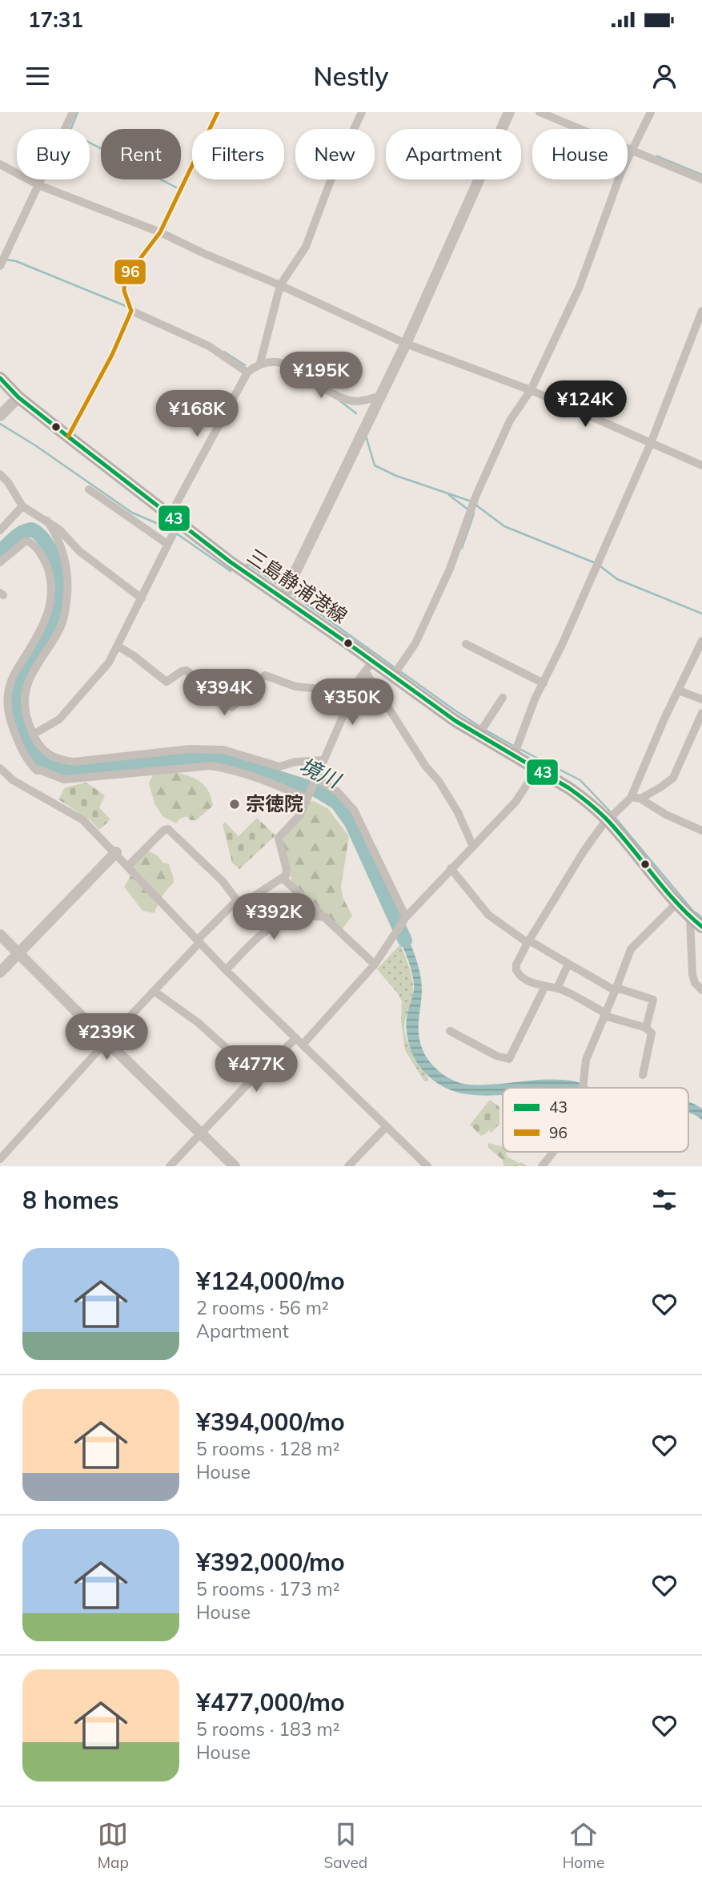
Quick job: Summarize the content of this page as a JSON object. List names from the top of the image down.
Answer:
{
  "streets": {
    "main road": ["三島静浦港線"]
  },
  "water": ["境川"],
  "places": ["宗徳院"],
  "lines": ["transit line 96", "transit line 43"],
  "legend": ["43", "96"],
  "page": {
    "status": "17:31",
    "header": "Nestly",
    "chip": [
      "Buy",
      "Rent",
      "Filters",
      "New",
      "Apartment",
      "House"
    ],
    "price": [
      "¥195K",
      "¥124K",
      "¥168K",
      "¥394K",
      "¥350K",
      "¥392K",
      "¥239K",
      "¥477K"
    ],
    "heading": "8 homes",
    "list": [
      {
        "name": "¥124,000/mo",
        "note": "2 rooms · 56 m² · Apartment"
      },
      {
        "name": "¥394,000/mo",
        "note": "5 rooms · 128 m² · House"
      },
      {
        "name": "¥392,000/mo",
        "note": "5 rooms · 173 m² · House"
      },
      {
        "name": "¥477,000/mo",
        "note": "5 rooms · 183 m² · House"
      }
    ],
    "tabs": ["Map", "Saved", "Home"]
  }
}
